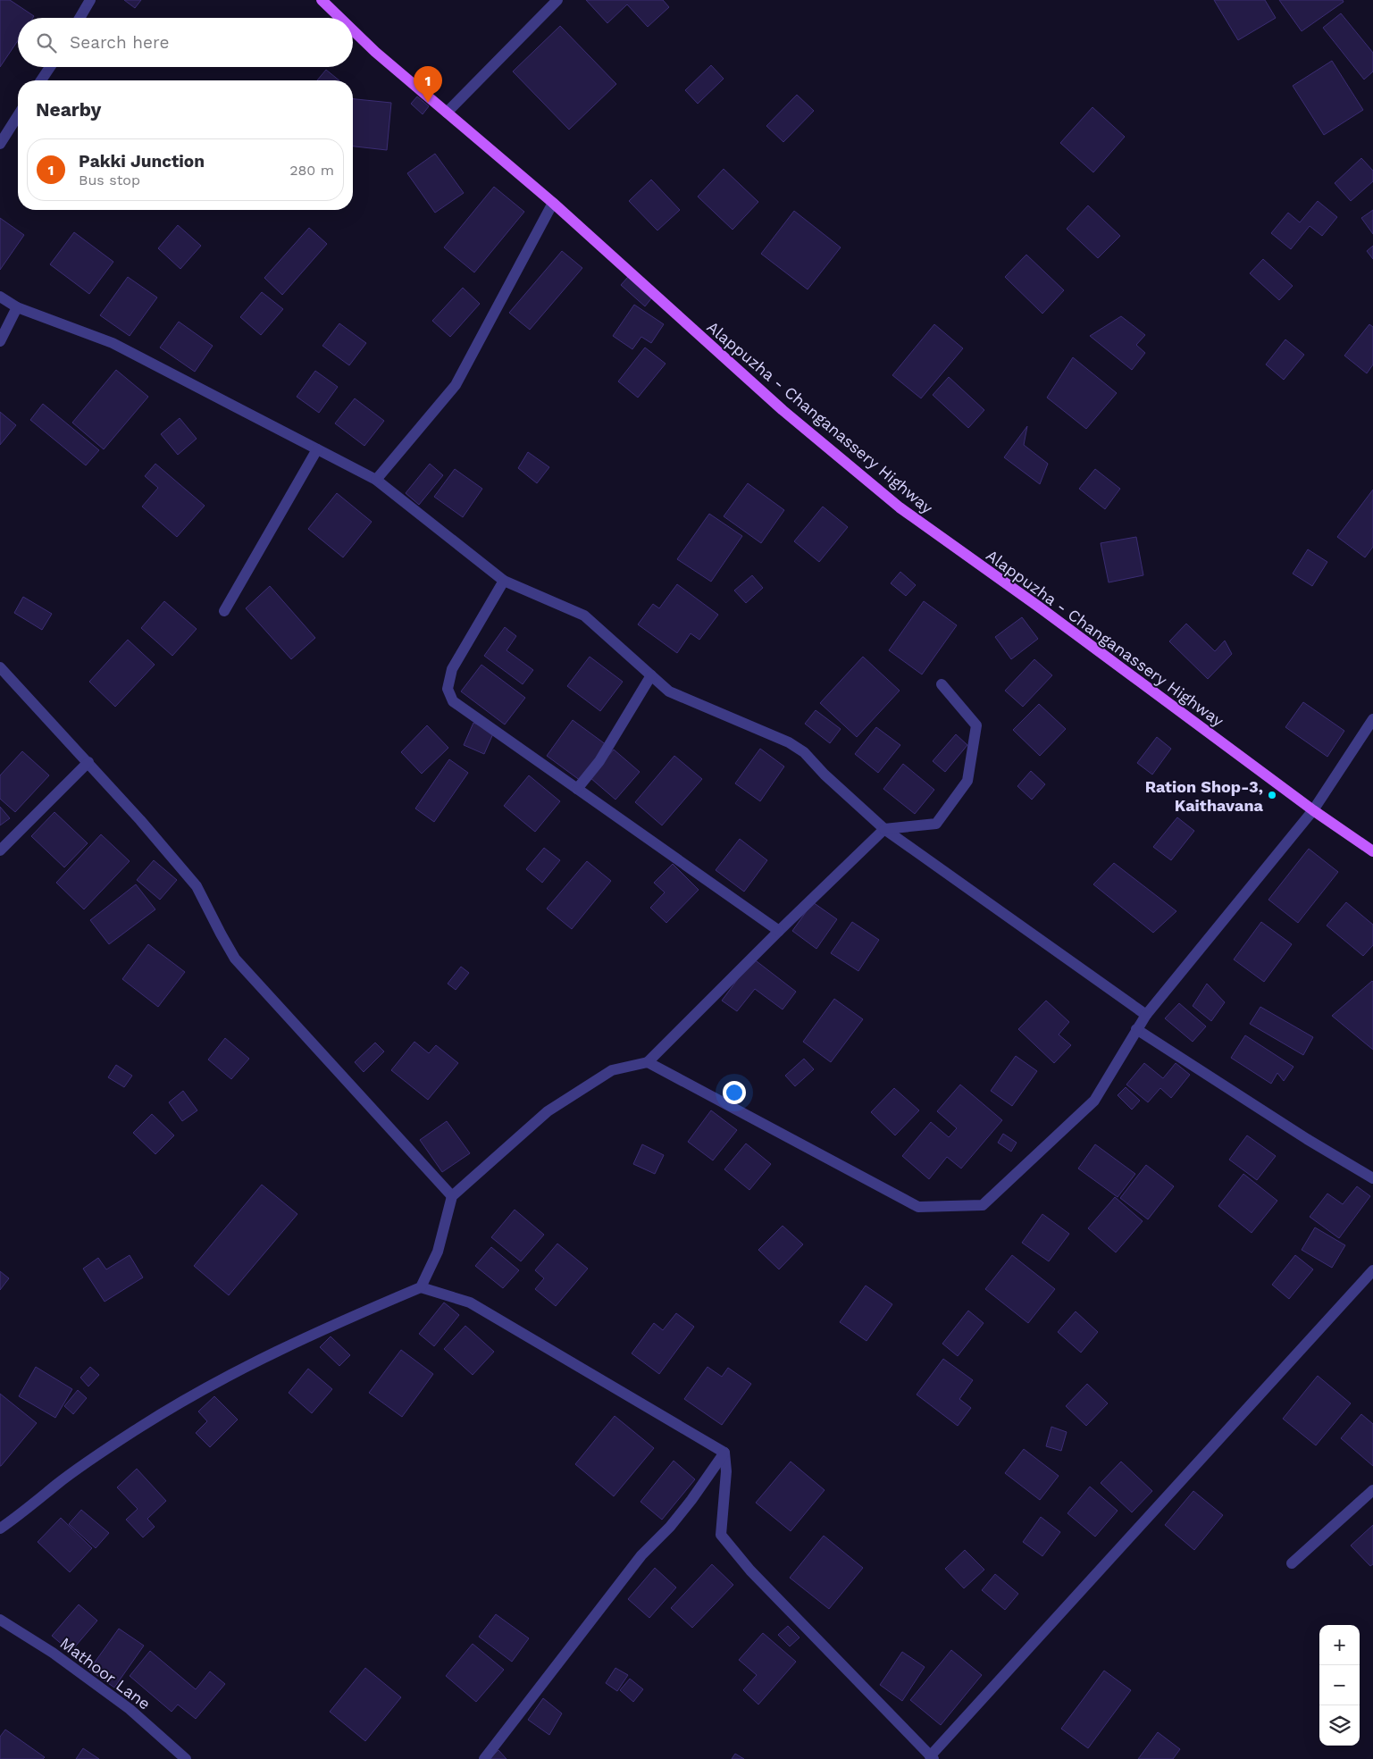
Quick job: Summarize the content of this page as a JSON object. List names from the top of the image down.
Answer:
{
  "streets": {
    "main road": ["Alappuzha - Changanassery Highway"],
    "street": ["Mathoor Lane"]
  },
  "places": ["Ration Shop-3, Kaithavana"],
  "page": {
    "search": "Search here",
    "pins": "1",
    "heading": "Nearby",
    "list": [
      {
        "mark": "1",
        "name": "Pakki Junction",
        "note": "Bus stop",
        "value": "280 m"
      }
    ],
    "map_buttons": ["+", "−"]
  }
}
